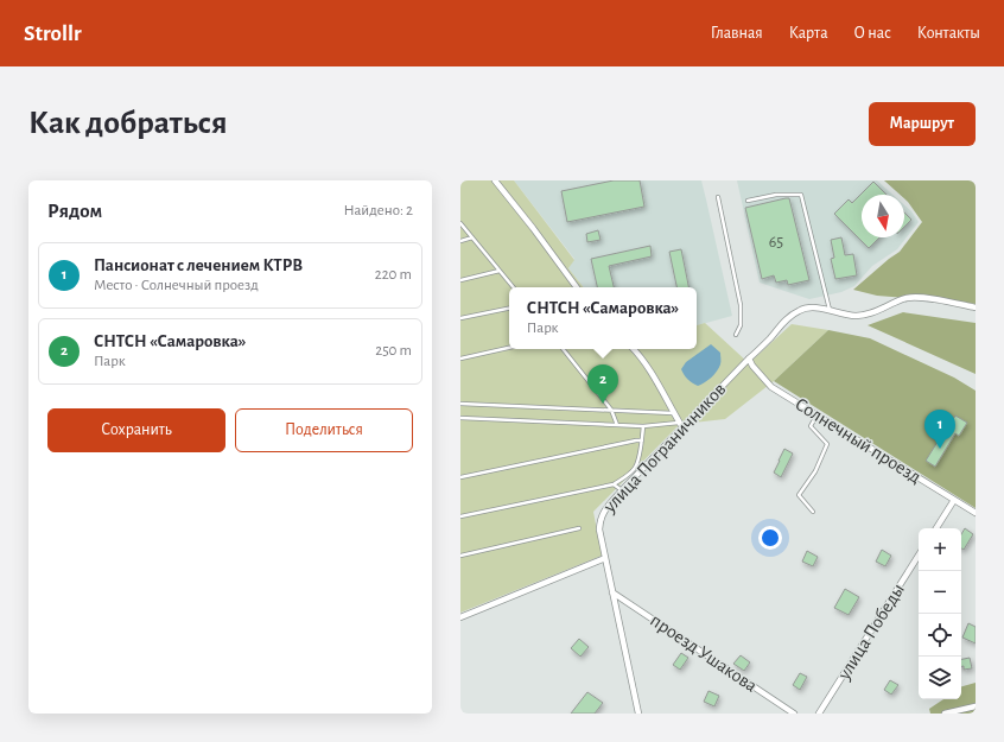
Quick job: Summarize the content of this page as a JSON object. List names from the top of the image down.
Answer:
{
  "streets": {
    "street": [
      "Солнечный проезд",
      "улица Пограничников",
      "улица Победы",
      "проезд Ушакова"
    ]
  },
  "crossings": [
    ["Солнечный проезд", "улица Пограничников"],
    ["улица Пограничников", "проезд Ушакова"]
  ],
  "house_numbers": ["65"],
  "north": "bottom",
  "page": {
    "header": "Strollr",
    "nav": [
      "Главная",
      "Карта",
      "О нас",
      "Контакты"
    ],
    "buttons": [
      "Маршрут",
      ["Сохранить", "Поделиться"]
    ],
    "title": "Как добраться",
    "heading": ["Рядом", "Найдено: 2"],
    "list": [
      {
        "mark": "1",
        "name": "Пансионат с лечением КТРВ",
        "note": "Место · Солнечный проезд",
        "value": "220 m"
      },
      {
        "mark": "2",
        "name": "СНТСН «Самаровка»",
        "note": "Парк",
        "value": "250 m"
      }
    ],
    "popup": ["СНТСН «Самаровка»", "Парк"],
    "pins": ["2", "1"],
    "map_buttons": ["+", "−"]
  }
}
